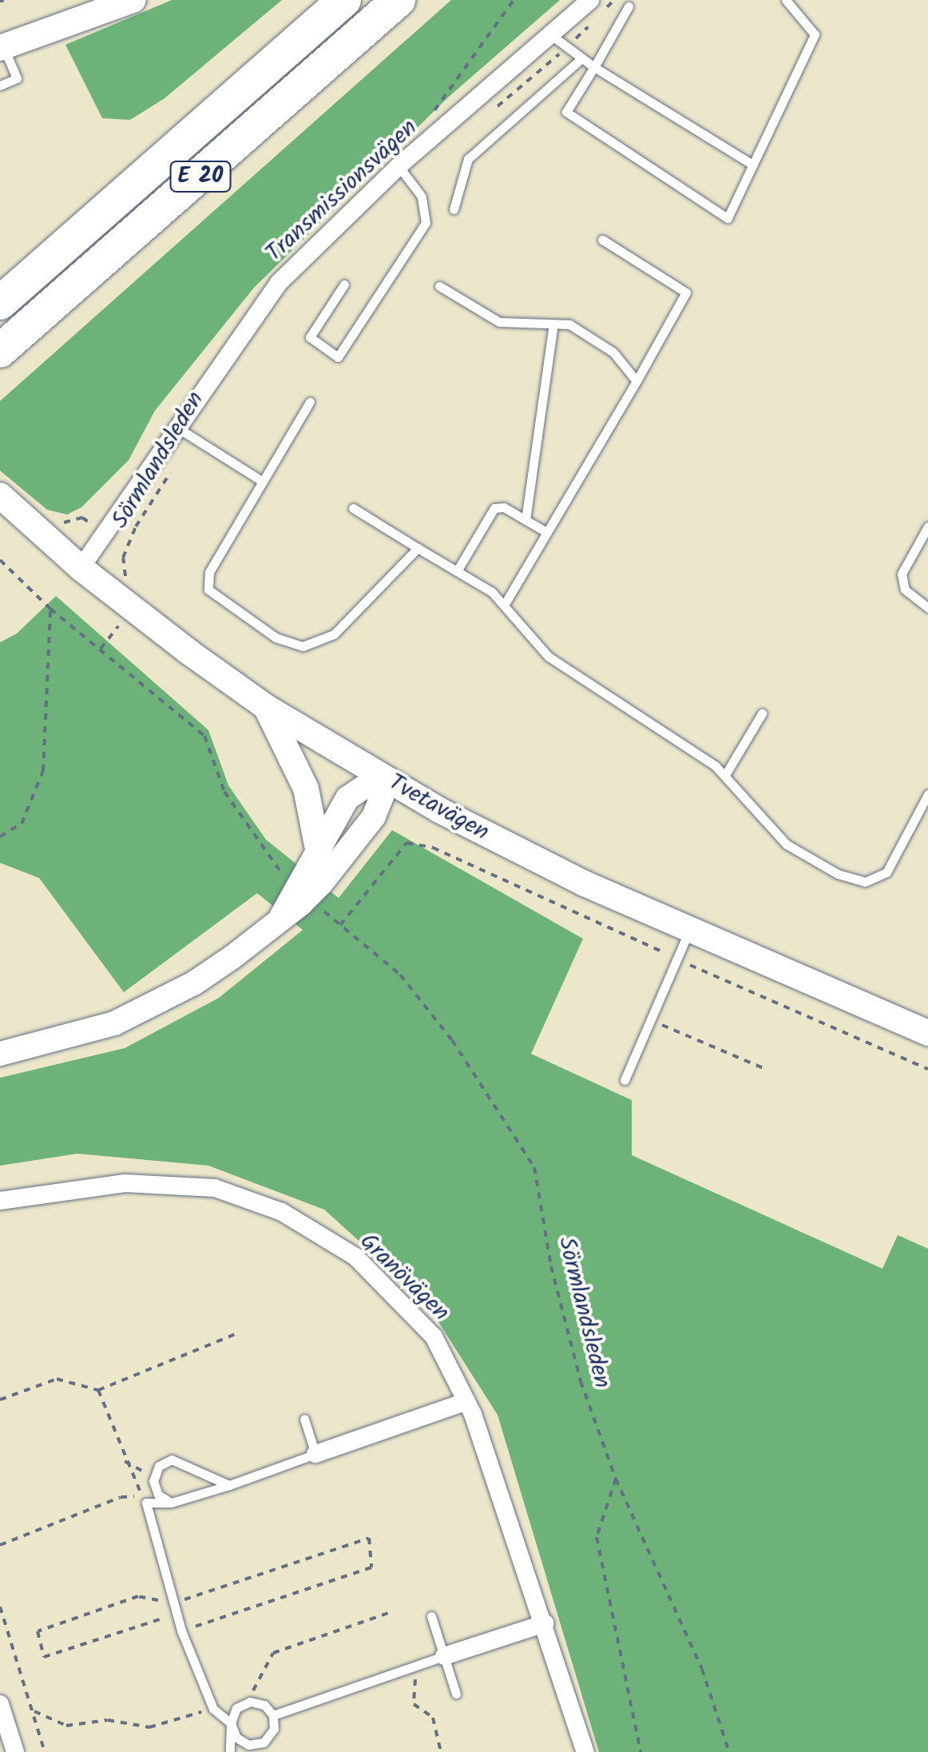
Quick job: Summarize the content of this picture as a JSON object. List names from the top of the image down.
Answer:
{
  "streets": {
    "highway": ["E 20"],
    "main road": ["Tvetavägen"],
    "street": ["Transmissionsvägen", "Granövägen"],
    "path": ["Sörmlandsleden"]
  },
  "crossings": [
    ["Transmissionsvägen", "Sörmlandsleden"],
    ["Transmissionsvägen", "Tvetavägen"],
    ["Sörmlandsleden", "Tvetavägen"]
  ]
}
